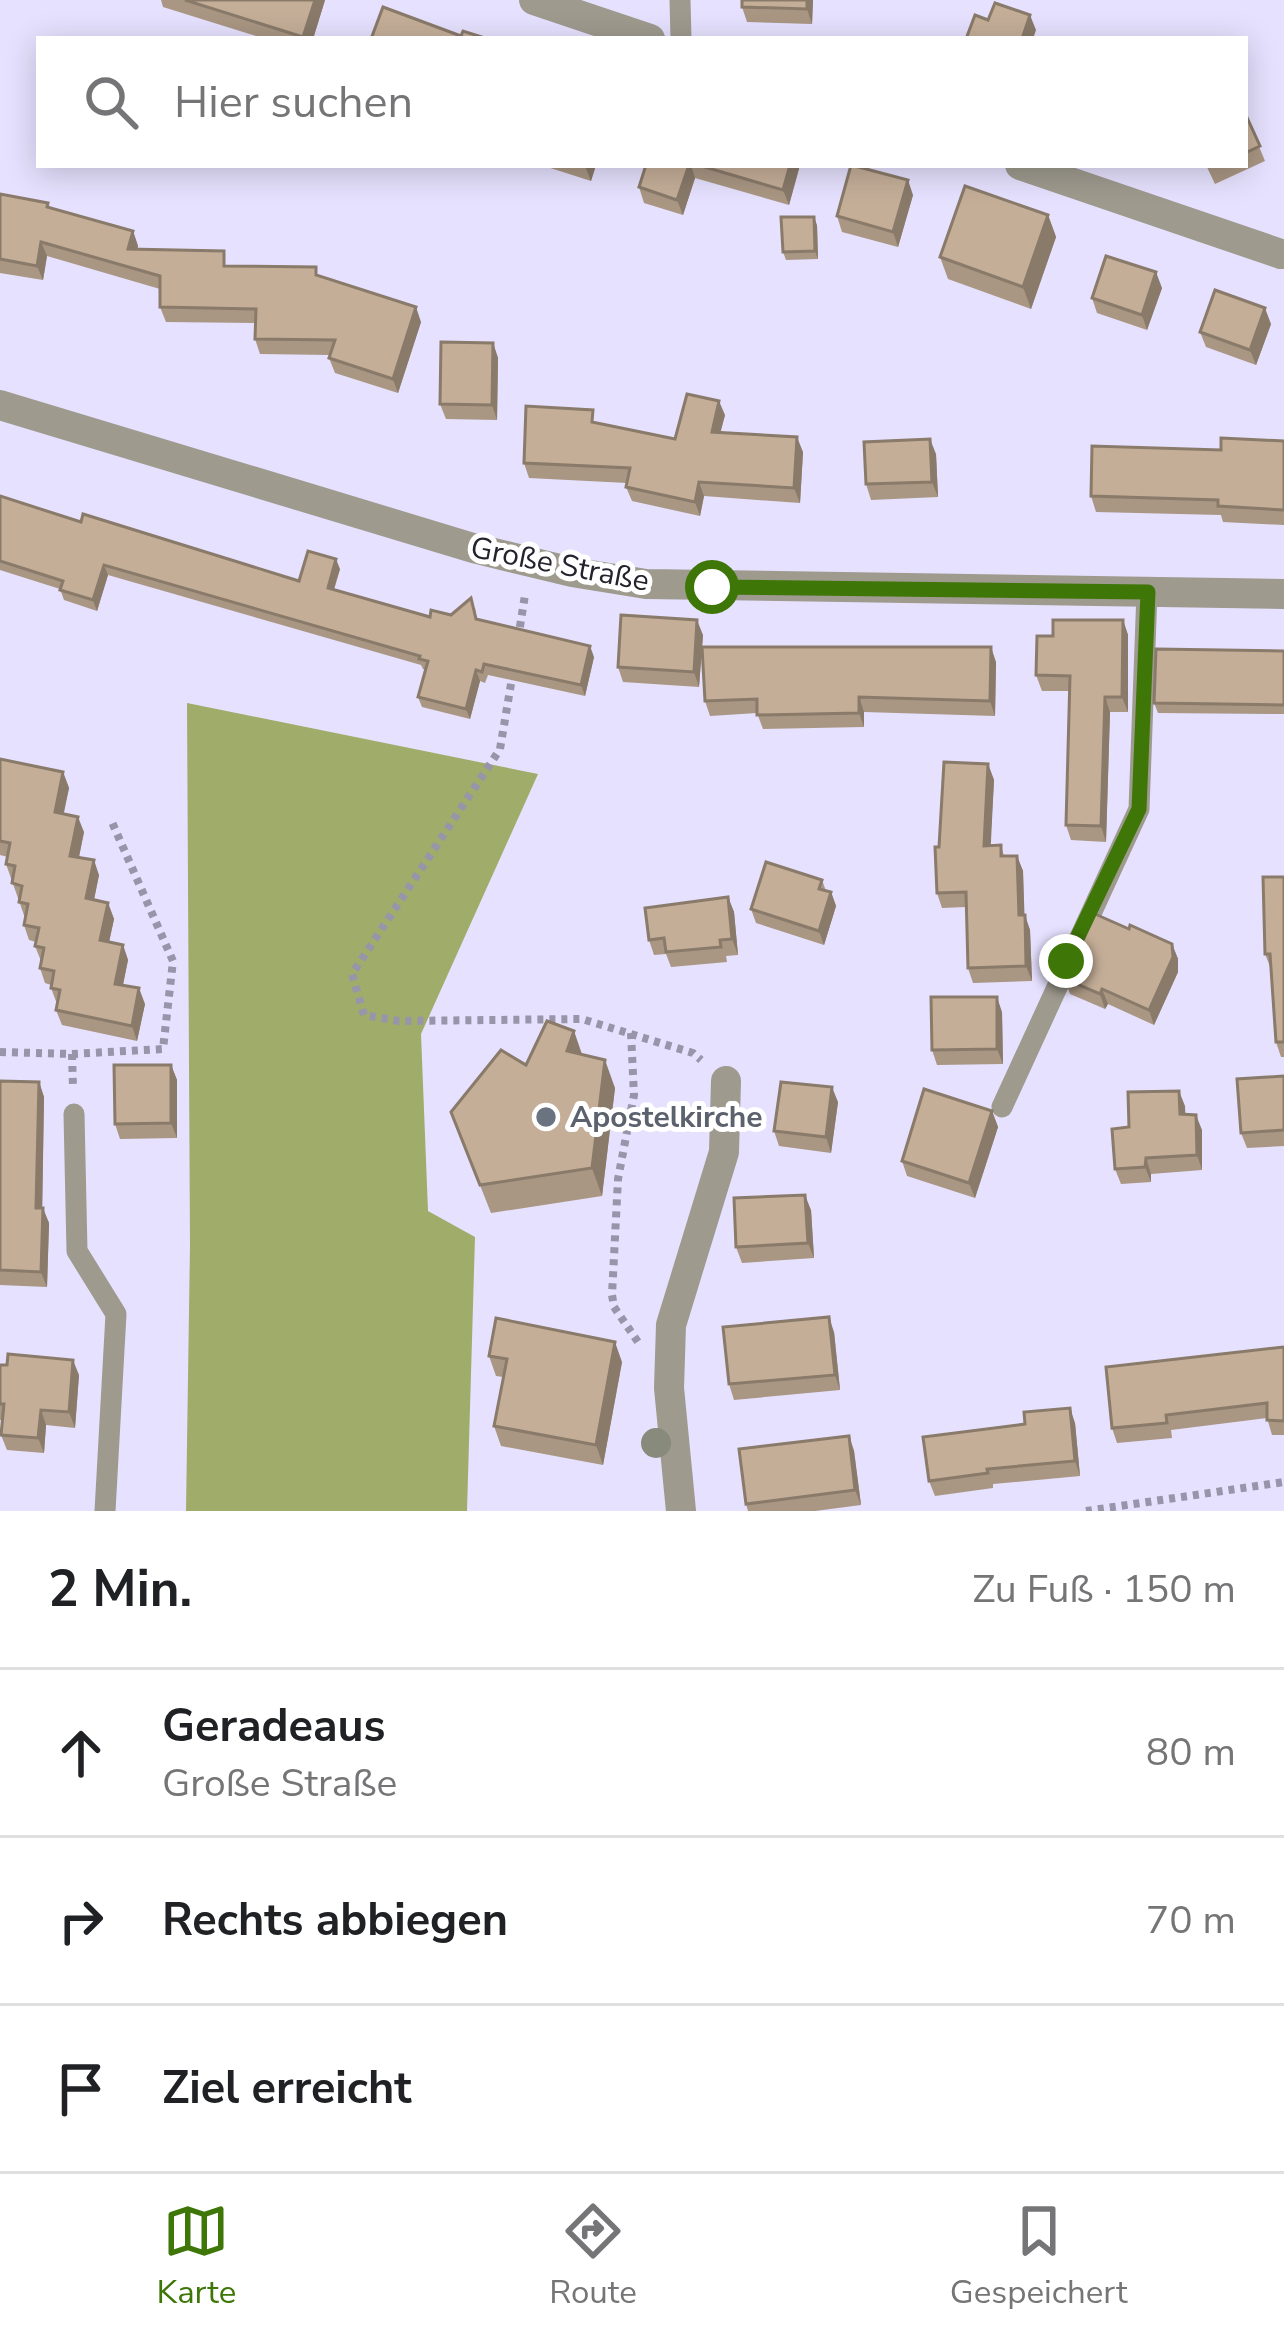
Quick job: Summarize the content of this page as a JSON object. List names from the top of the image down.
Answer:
{
  "streets": {
    "street": ["Große Straße"]
  },
  "places": ["Apostelkirche"],
  "page": {
    "search": "Hier suchen",
    "heading": ["2 Min.", "Zu Fuß · 150 m"],
    "list": [
      ["Geradeaus", "Große Straße", "80 m"],
      ["Rechts abbiegen", "70 m"],
      "Ziel erreicht"
    ],
    "nav": ["Karte", "Route", "Gespeichert"]
  }
}
